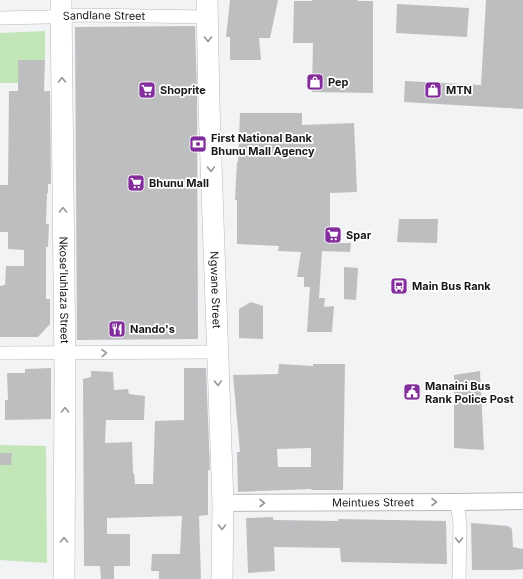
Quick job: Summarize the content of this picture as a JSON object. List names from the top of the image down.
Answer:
{
  "streets": {
    "main road": ["Nkose'luhlaza Street", "Ngwane Street"],
    "street": ["Sandlane Street", "Meintues Street"]
  },
  "crossings": [
    ["Sandlane Street", "Nkose'luhlaza Street"],
    ["Sandlane Street", "Ngwane Street"],
    ["Ngwane Street", "Meintues Street"]
  ],
  "one_way": ["Nkose'luhlaza Street", "Ngwane Street", "Meintues Street"],
  "places": {
    "shop": ["Pep", "MTN"],
    "supermarket": ["Shoprite", "Bhunu Mall", "Spar"],
    "bank": ["First National Bank Bhunu Mall Agency"],
    "bus stop": ["Main Bus Rank"],
    "restaurant": ["Nando's"],
    "public building": ["Manaini Bus Rank Police Post"]
  }
}
